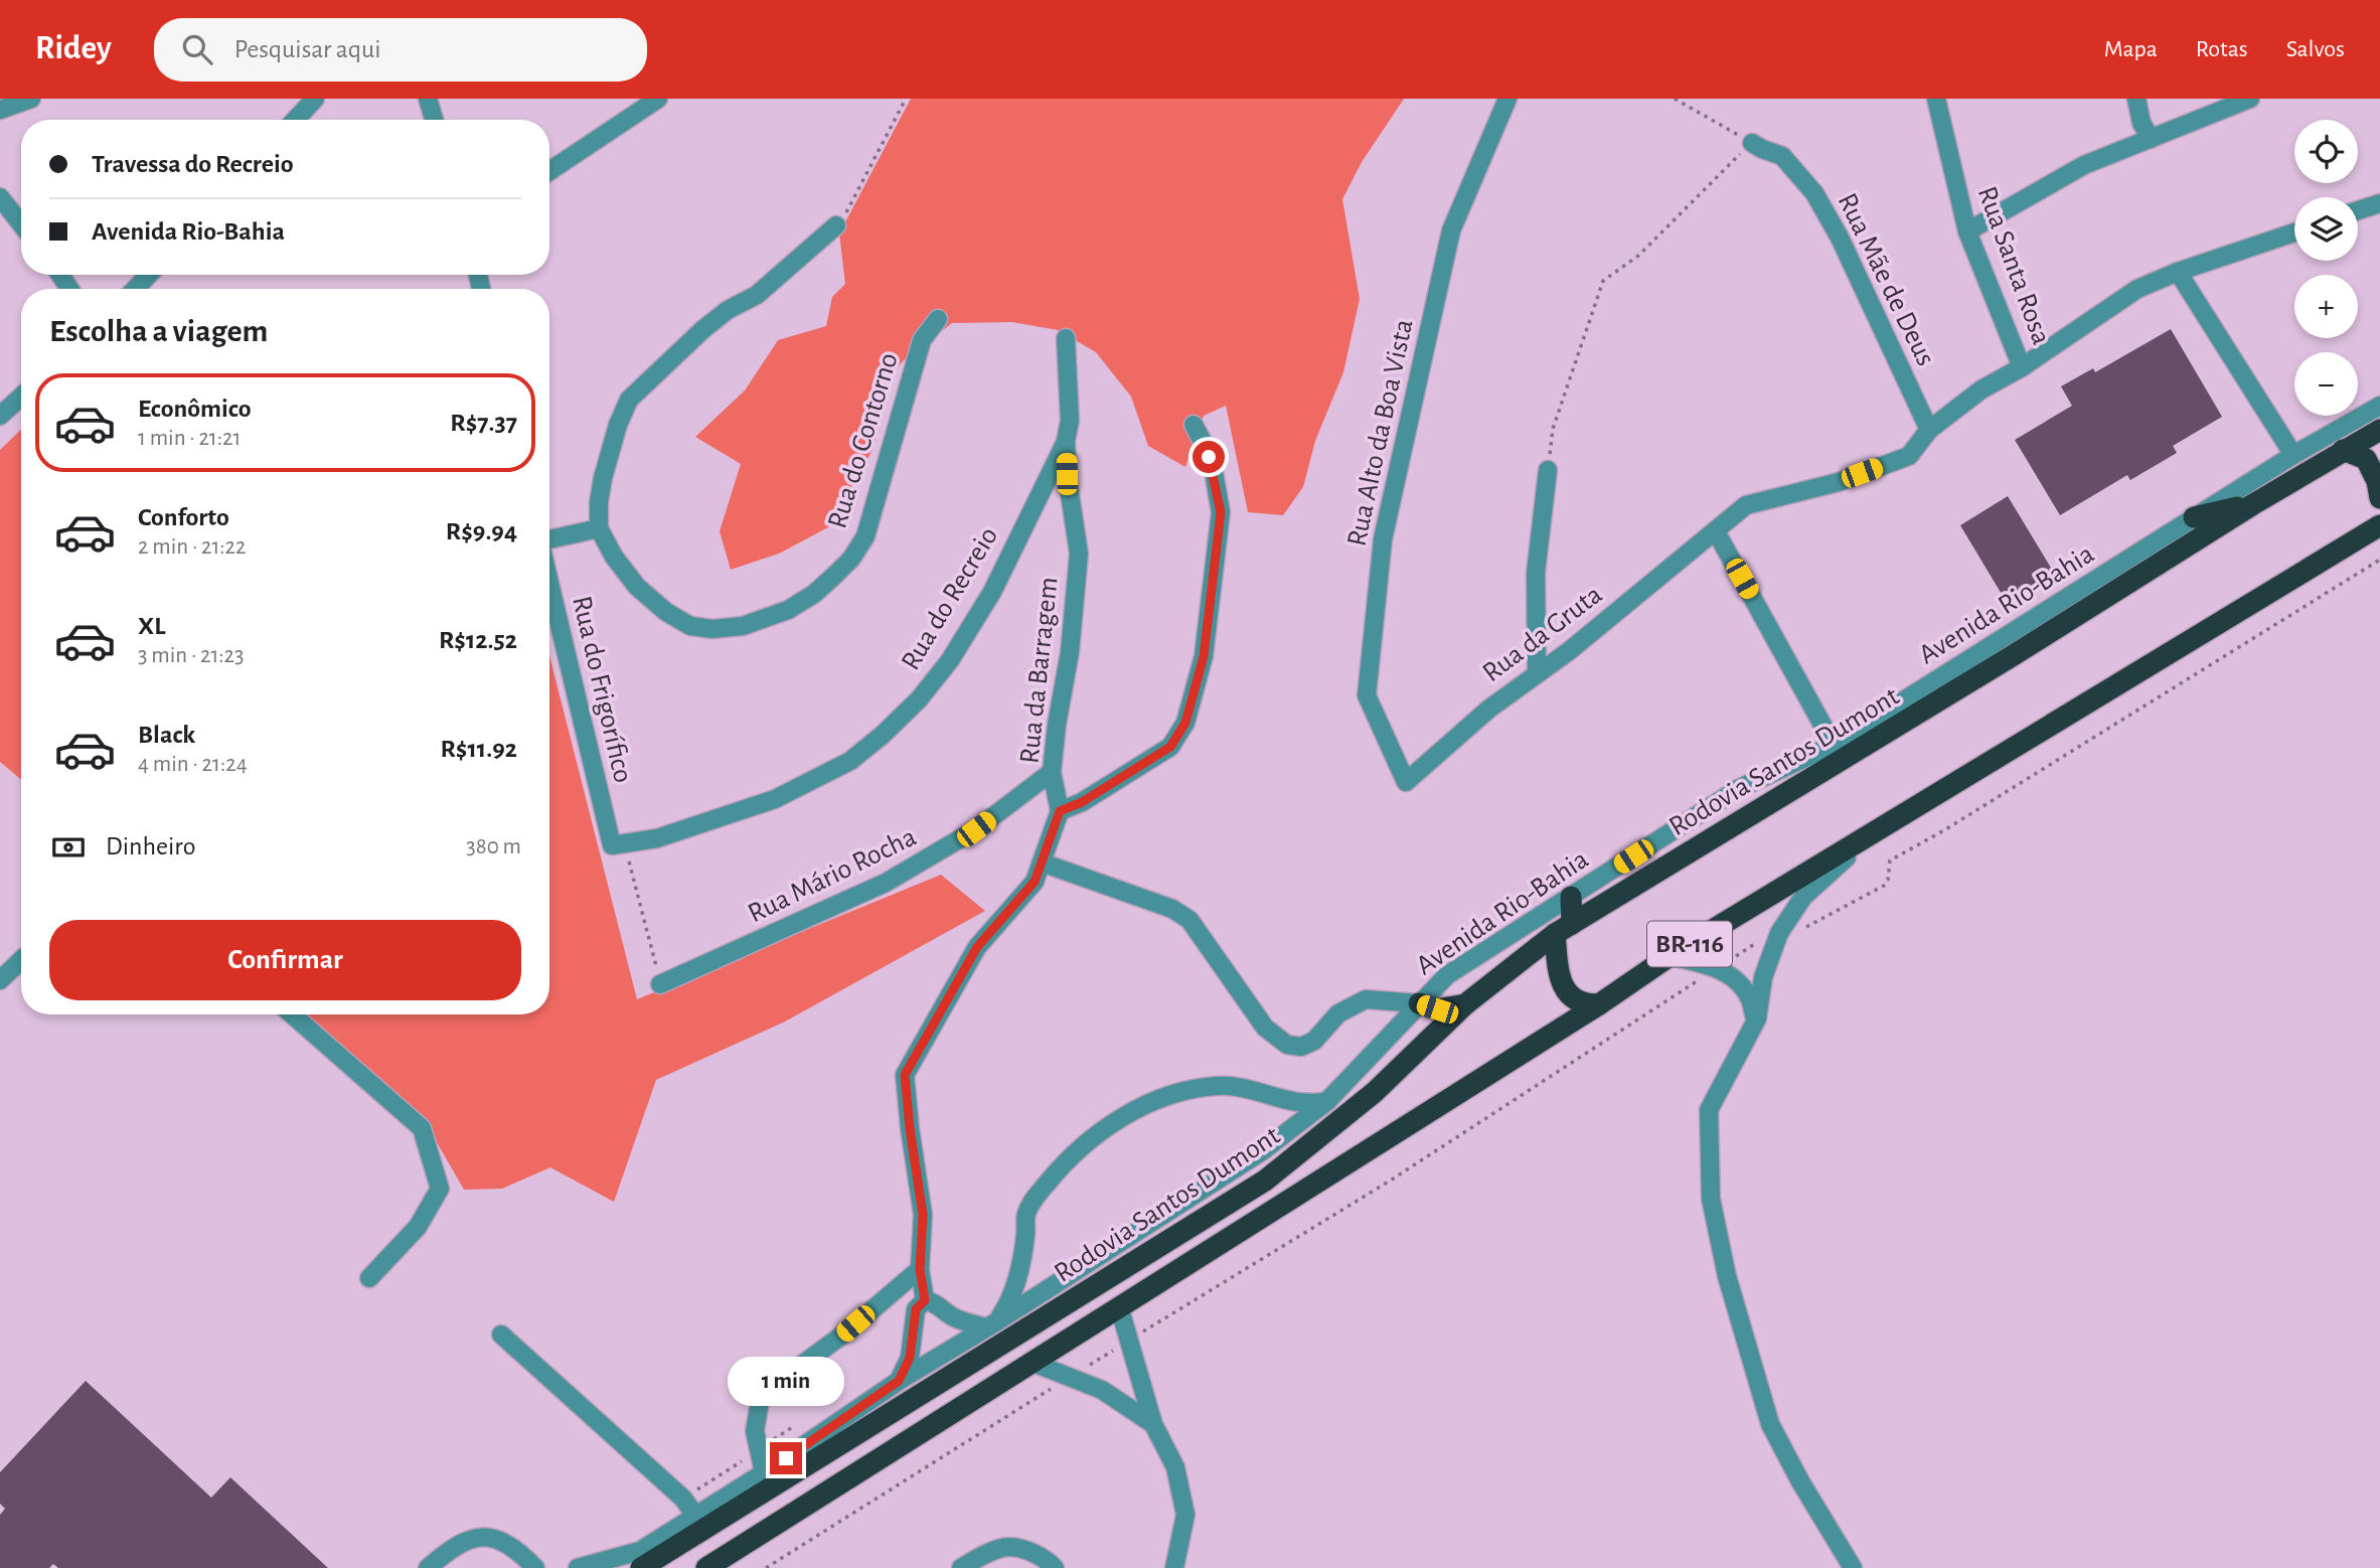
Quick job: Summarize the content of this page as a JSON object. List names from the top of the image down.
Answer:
{
  "streets": {
    "highway": ["Rodovia Santos Dumont", "BR-116"],
    "street": [
      "Rua Santa Rosa",
      "Rua Mãe de Deus",
      "Rua Alto da Boa Vista",
      "Rua do Contorno",
      "Rua do Recreio",
      "Avenida Rio-Bahia",
      "Rua da Gruta",
      "Rua da Barragem",
      "Rua do Frigorífico",
      "Rua Mário Rocha"
    ]
  },
  "crossings": [
    ["Rua Santa Rosa", "Rua da Gruta"],
    ["Rua Mãe de Deus", "Rua da Gruta"],
    ["Rua Alto da Boa Vista", "Rua da Gruta"],
    ["Rua do Recreio", "Rua da Barragem"],
    ["Rua do Recreio", "Rua do Frigorífico"],
    ["Avenida Rio-Bahia", "Rodovia Santos Dumont"],
    ["Rua da Barragem", "Rua Mário Rocha"]
  ],
  "page": {
    "header": "Ridey",
    "search": "Pesquisar aqui",
    "nav": ["Mapa", "Rotas", "Salvos"],
    "map_buttons": ["+", "−"],
    "banner": ["Travessa do Recreio", "Avenida Rio-Bahia"],
    "heading": "Escolha a viagem",
    "list": [
      {
        "name": "Econômico",
        "note": "1 min · 21:21",
        "value": "R$7.37"
      },
      {
        "name": "Conforto",
        "note": "2 min · 21:22",
        "value": "R$9.94"
      },
      {
        "name": "XL",
        "note": "3 min · 21:23",
        "value": "R$12.52"
      },
      {
        "name": "Black",
        "note": "4 min · 21:24",
        "value": "R$11.92"
      }
    ],
    "pay": ["Dinheiro", "380 m"],
    "buttons": "Confirmar",
    "bubble": "1 min"
  }
}
